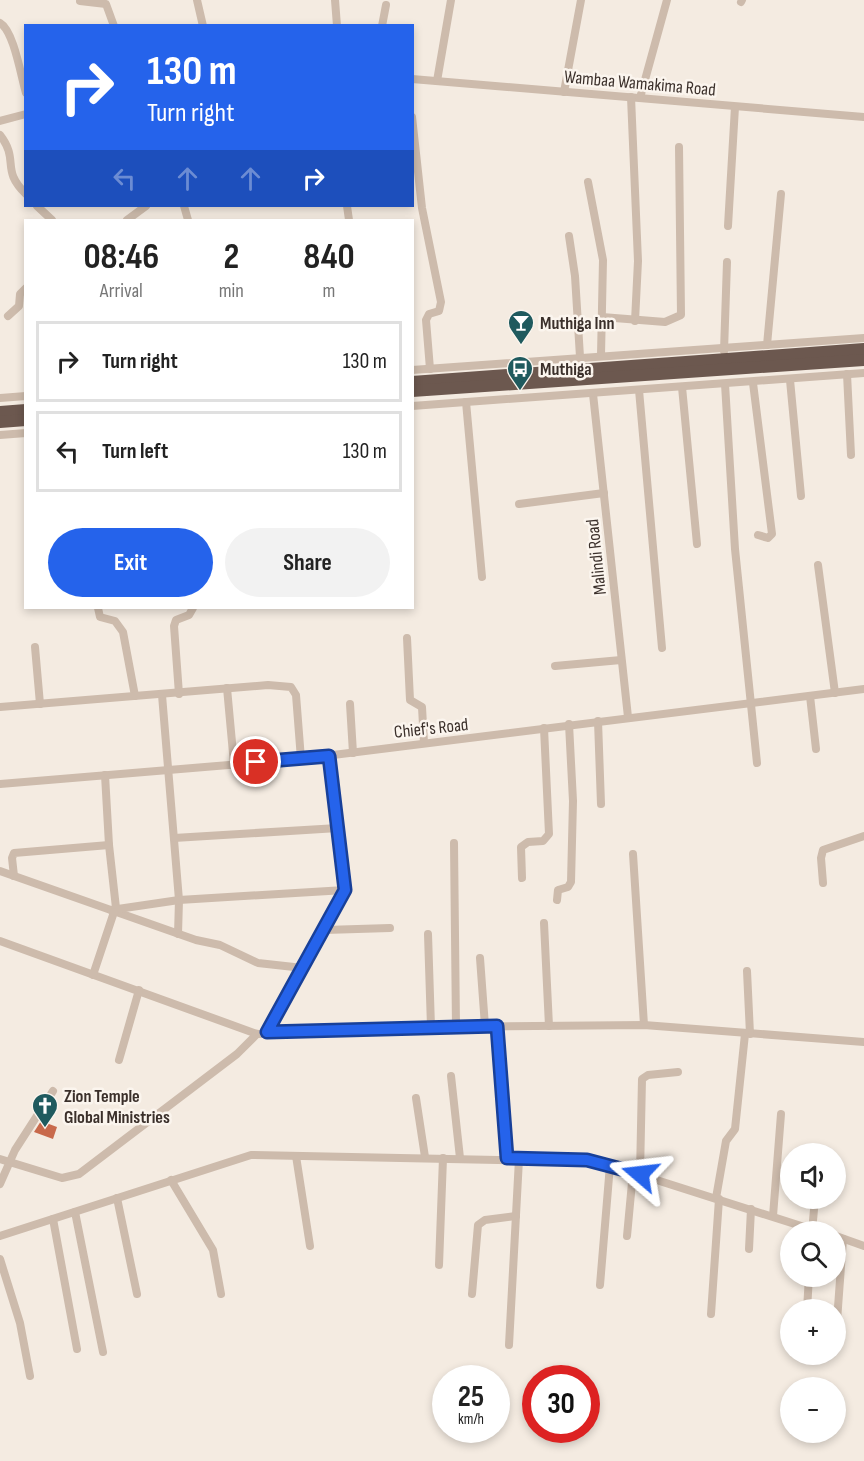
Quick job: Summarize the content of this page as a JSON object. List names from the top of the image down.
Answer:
{
  "streets": {
    "street": ["Wambaa Wamakima Road", "Malindi Road", "Chief's Road"]
  },
  "crossings": [
    ["Malindi Road", "Chief's Road"]
  ],
  "places": {
    "bar": ["Muthiga Inn"],
    "bus stop": ["Muthiga"],
    "church": ["Zion Temple Global Ministries"]
  },
  "page": {
    "turn": ["130 m", "Turn right"],
    "eta": [
      "08:46",
      "Arrival",
      "2",
      "min",
      "840",
      "m"
    ],
    "list": [
      {
        "name": "Turn right",
        "value": "130 m"
      },
      {
        "name": "Turn left",
        "value": "130 m"
      }
    ],
    "buttons": ["Exit", "Share"],
    "map_buttons": ["+", "−"],
    "speed": "25 km/h",
    "limit": "30"
  }
}
